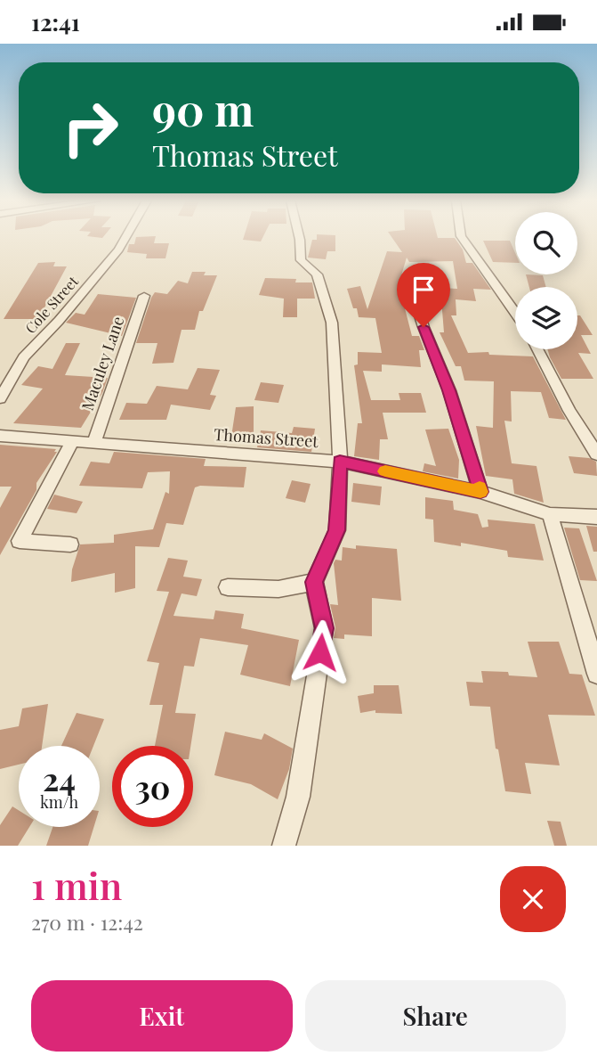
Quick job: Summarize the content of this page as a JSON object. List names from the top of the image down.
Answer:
{
  "streets": {
    "street": ["Cole Street", "Maculey Lane", "Thomas Street"]
  },
  "crossings": [
    ["Maculey Lane", "Thomas Street"]
  ],
  "page": {
    "status": "12:41",
    "turn": ["90 m", "Thomas Street"],
    "speed": "24 km/h",
    "limit": "30",
    "heading": ["1 min", "270 m · 12:42"],
    "buttons": ["Exit", "Share"]
  }
}
